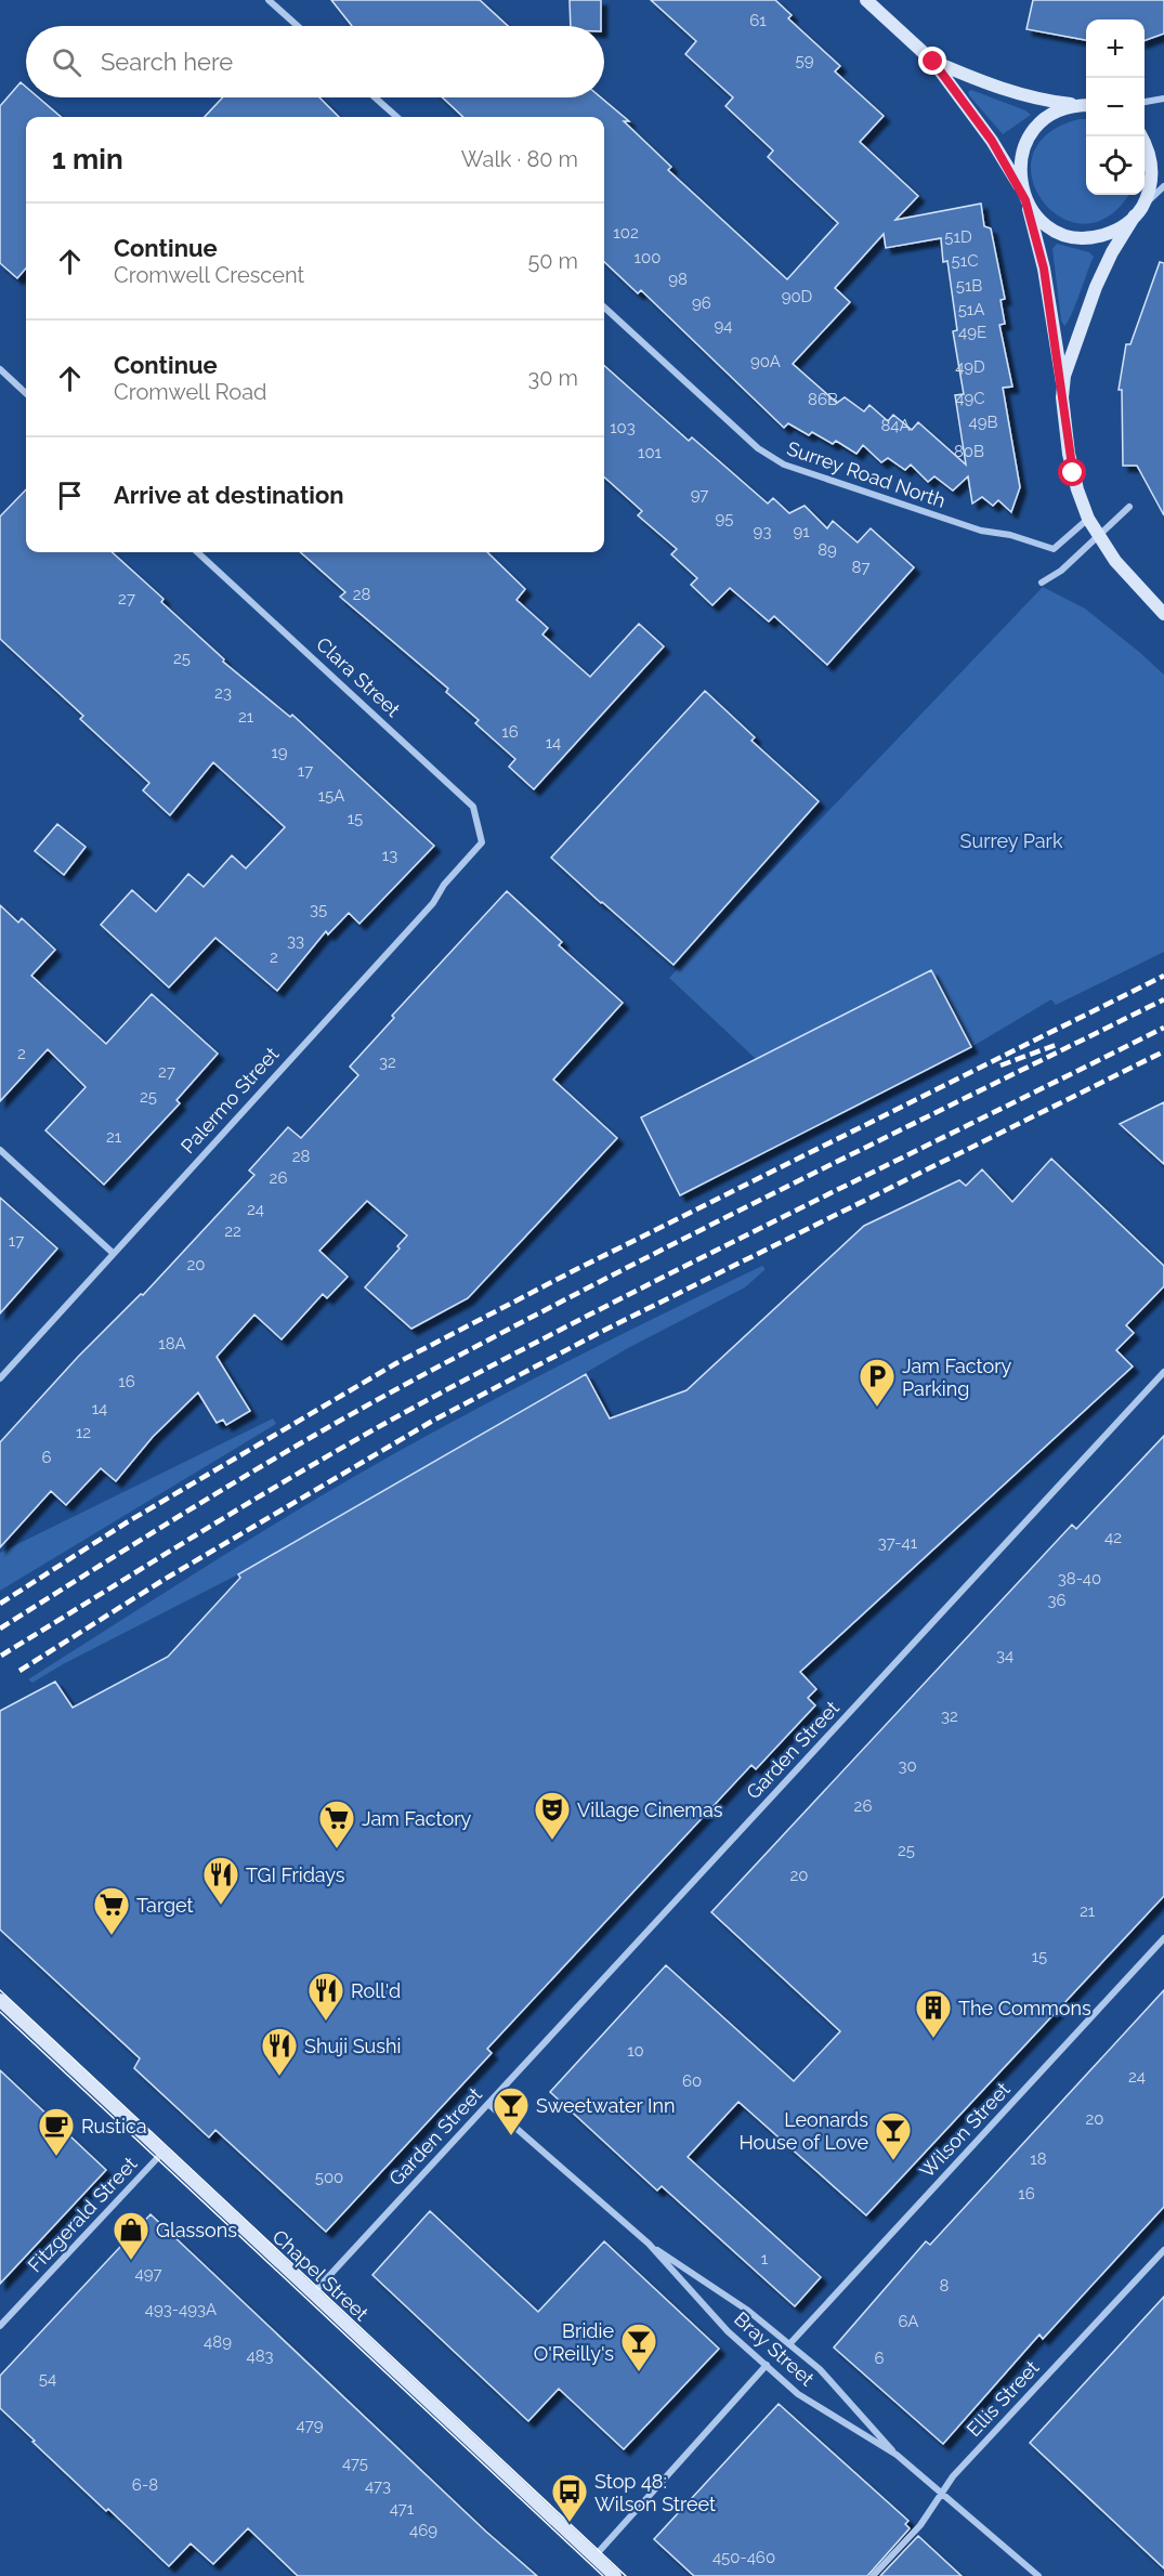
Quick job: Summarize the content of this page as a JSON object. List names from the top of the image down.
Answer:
{
  "streets": {
    "street": [
      "Surrey Road North",
      "Clara Street",
      "Palermo Street",
      "Garden Street",
      "Wilson Street",
      "Fitzgerald Street",
      "Chapel Street",
      "Bray Street",
      "Ellis Street"
    ]
  },
  "crossings": [
    ["Clara Street", "Palermo Street"],
    ["Garden Street", "Chapel Street"],
    ["Garden Street", "Bray Street"],
    ["Wilson Street", "Bray Street"],
    ["Fitzgerald Street", "Chapel Street"],
    ["Bray Street", "Ellis Street"]
  ],
  "parks": ["Surrey Park"],
  "places": {
    "parking": ["Jam Factory Parking"],
    "theatre": ["Village Cinemas"],
    "supermarket": ["Jam Factory", "Target"],
    "restaurant": ["TGI Fridays", "Roll'd", "Shuji Sushi"],
    "building": ["The Commons"],
    "bar": ["Sweetwater Inn", "Leonards House of Love", "Bridie O'Reilly's"],
    "cafe": ["Rustica"],
    "shop": ["Glassons"],
    "bus stop": ["Stop 48: Wilson Street"]
  },
  "house_numbers": [
    "61",
    "59",
    "102",
    "51D",
    "100",
    "51C",
    "98",
    "51B",
    "90D",
    "96",
    "51A",
    "94",
    "49E",
    "90A",
    "49D",
    "49C",
    "86B",
    "49B",
    "84A",
    "103",
    "80B",
    "101",
    "97",
    "95",
    "93",
    "91",
    "89",
    "87",
    "28",
    "27",
    "25",
    "23",
    "21",
    "16",
    "14",
    "19",
    "17",
    "15A",
    "15",
    "13",
    "35",
    "33",
    "2",
    "2",
    "32",
    "27",
    "25",
    "21",
    "28",
    "26",
    "24",
    "22",
    "17",
    "20",
    "18A",
    "16",
    "14",
    "12",
    "6",
    "42",
    "37-41",
    "38-40",
    "36",
    "34",
    "32",
    "30",
    "26",
    "25",
    "20",
    "21",
    "15",
    "10",
    "24",
    "60",
    "20",
    "18",
    "500",
    "16",
    "1",
    "497",
    "8",
    "493-493A",
    "6A",
    "489",
    "483",
    "6",
    "54",
    "479",
    "475",
    "6-8",
    "473",
    "471",
    "469",
    "450-460"
  ],
  "page": {
    "map_buttons": ["+", "−"],
    "search": "Search here",
    "heading": ["1 min", "Walk · 80 m"],
    "list": [
      ["Continue", "Cromwell Crescent", "50 m"],
      ["Continue", "Cromwell Road", "30 m"],
      "Arrive at destination"
    ]
  }
}
